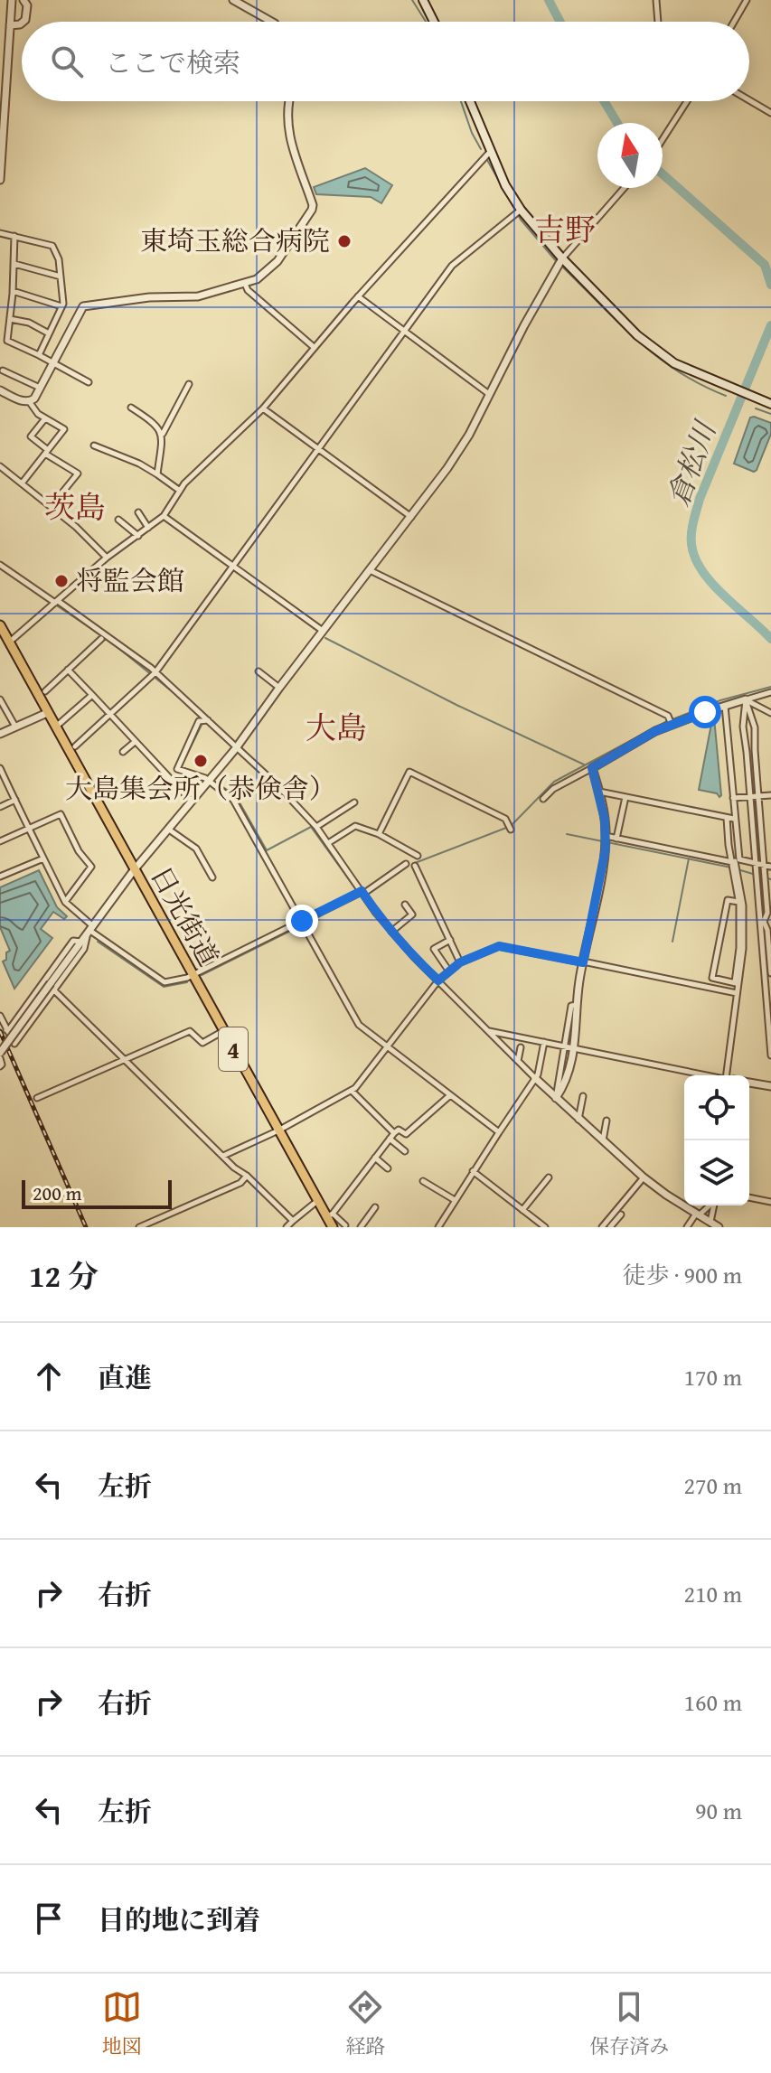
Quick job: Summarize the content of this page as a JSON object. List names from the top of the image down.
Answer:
{
  "streets": {
    "highway": ["日光街道", "4"]
  },
  "districts": ["吉野", "茨島", "大島"],
  "water": ["倉松川"],
  "places": ["東埼玉総合病院", "将監会館", "大島集会所（恭倹舎）"],
  "scale_bar": "200 m",
  "north": "top",
  "page": {
    "search": "ここで検索",
    "scale": "200 m",
    "heading": ["12 分", "徒歩 · 900 m"],
    "list": [
      ["直進", "170 m"],
      ["左折", "270 m"],
      ["右折", "210 m"],
      ["右折", "160 m"],
      ["左折", "90 m"],
      "目的地に到着"
    ],
    "nav": ["地図", "経路", "保存済み"]
  }
}
